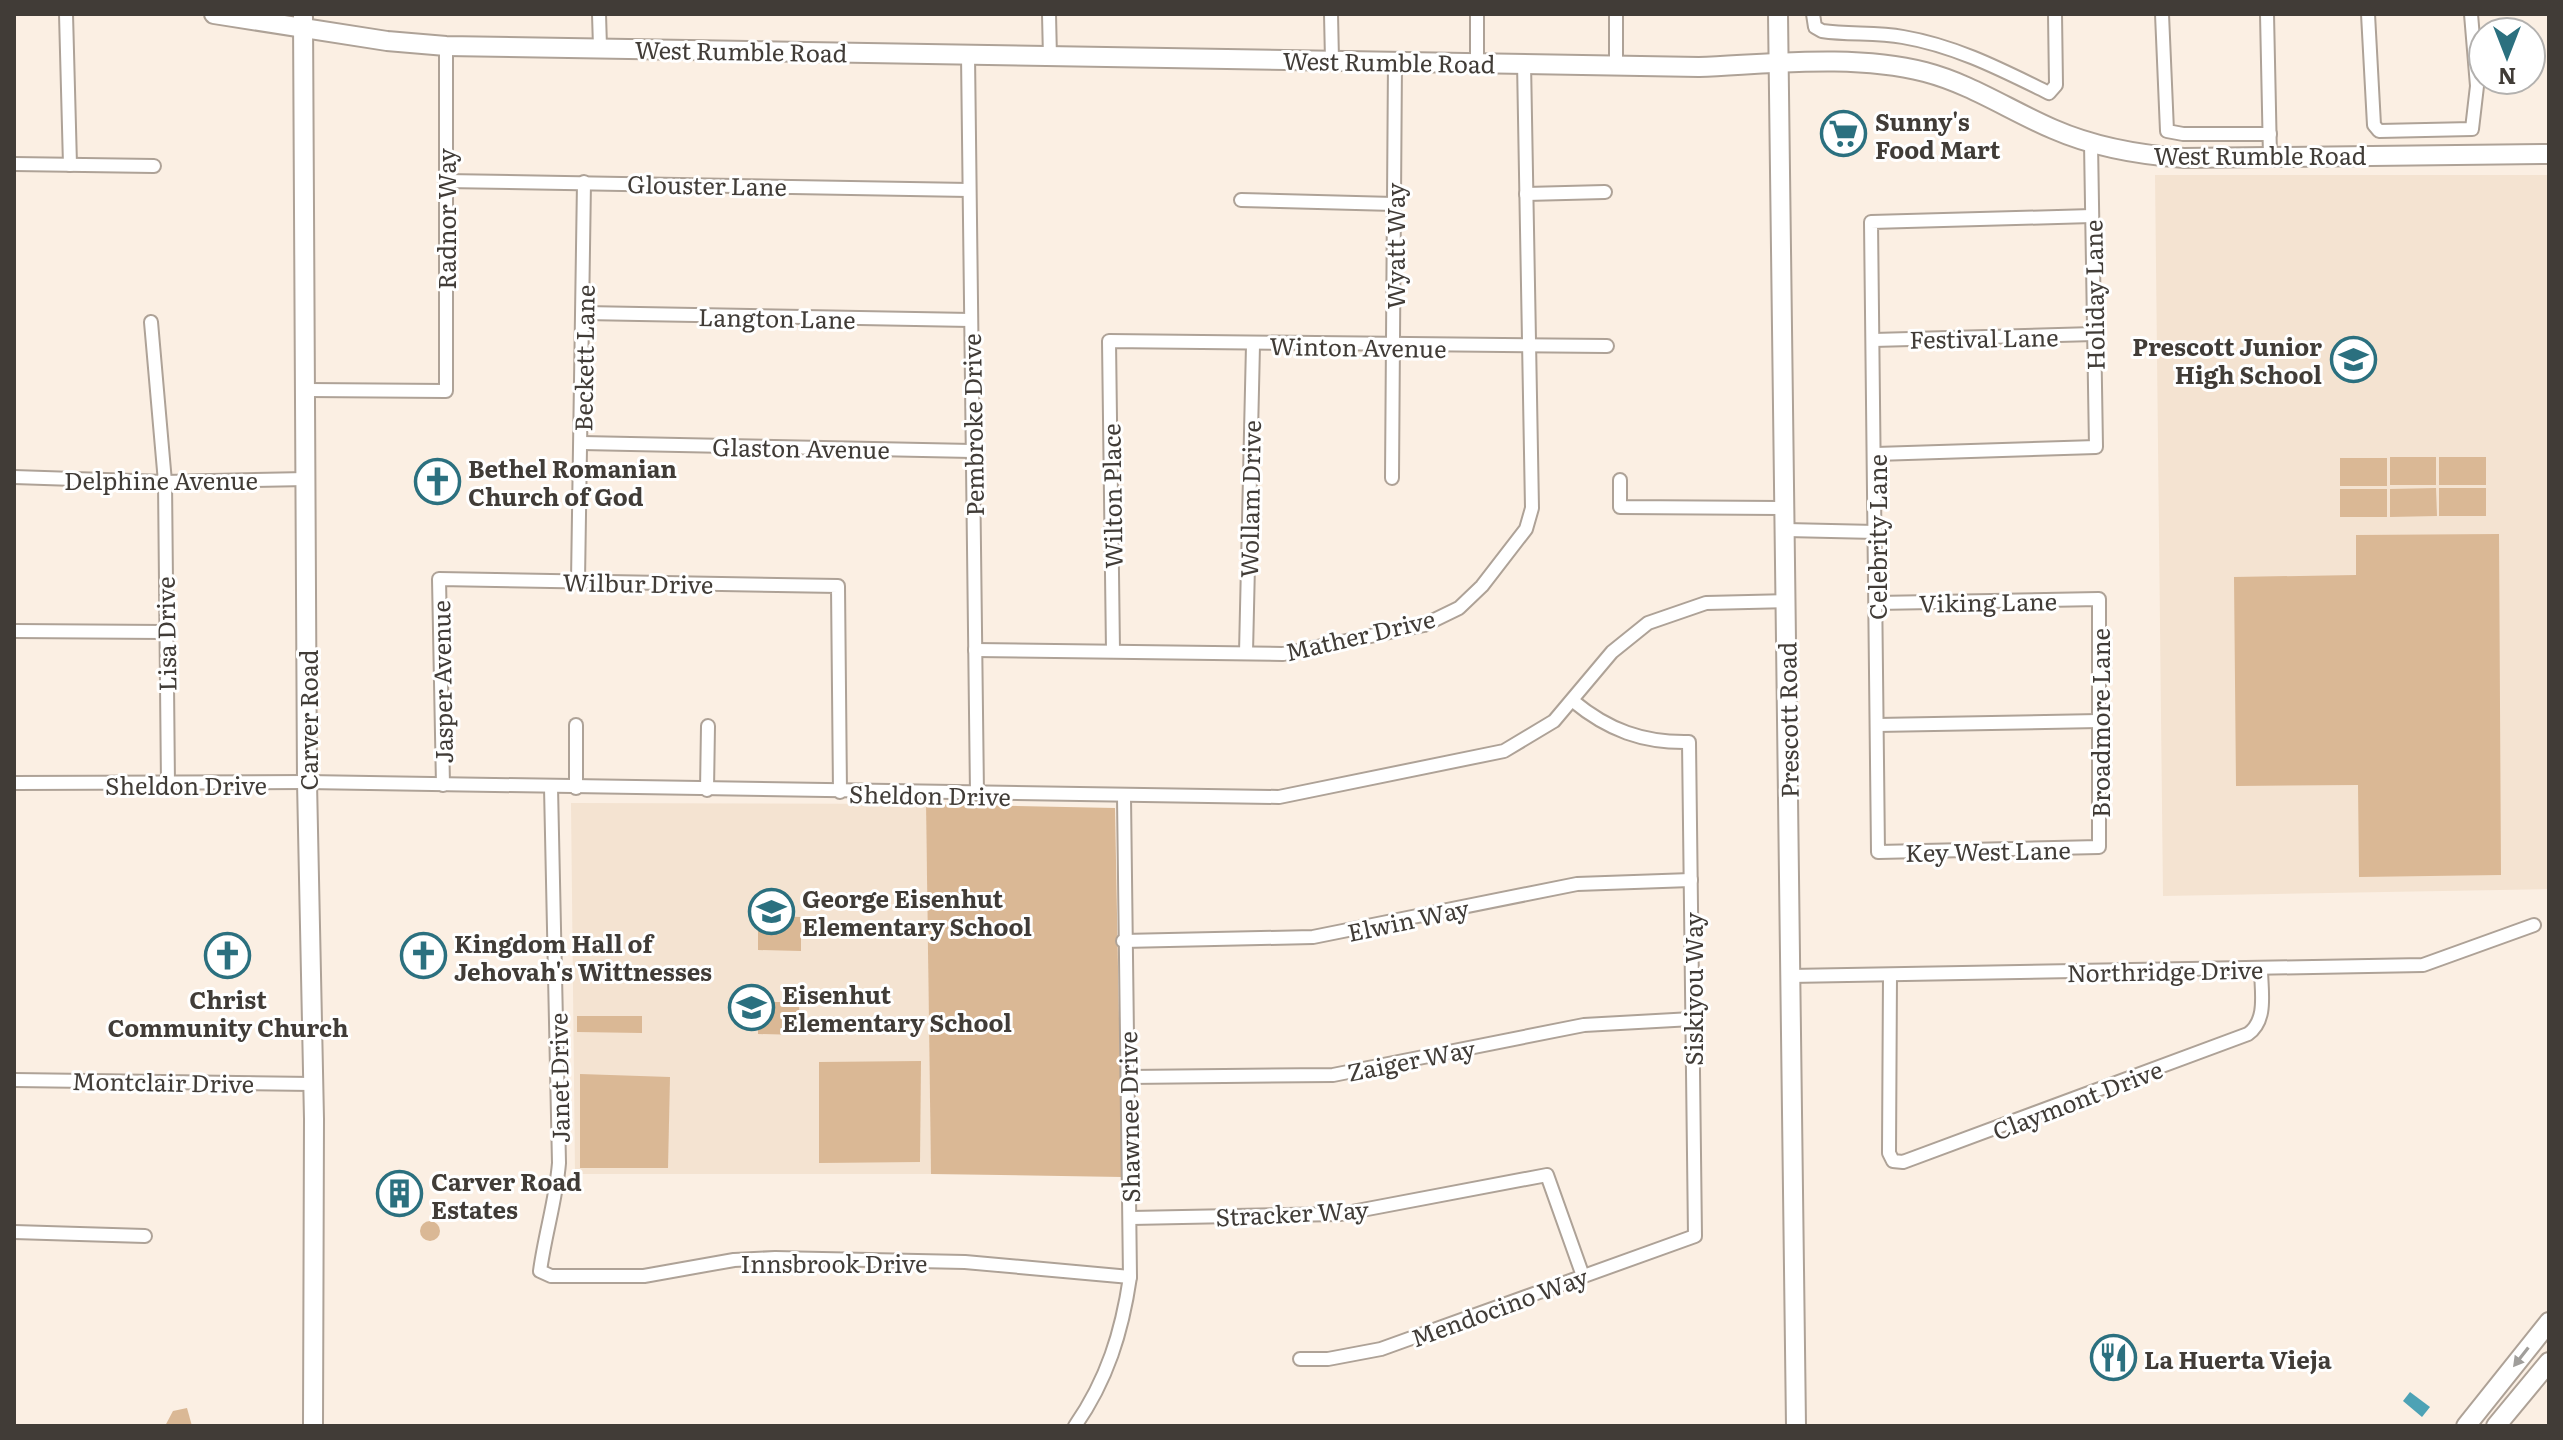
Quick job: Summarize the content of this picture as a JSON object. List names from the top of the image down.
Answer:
{
  "streets": {
    "street": [
      "West Rumble Road",
      "Glouster Lane",
      "Radnor Way",
      "Wyatt Way",
      "Holiday Lane",
      "Langton Lane",
      "Festival Lane",
      "Winton Avenue",
      "Beckett Lane",
      "Pembroke Drive",
      "Glaston Avenue",
      "Delphine Avenue",
      "Wilton Place",
      "Wollam Drive",
      "Celebrity Lane",
      "Wilbur Drive",
      "Viking Lane",
      "Lisa Drive",
      "Mather Drive",
      "Jasper Avenue",
      "Carver Road",
      "Prescott Road",
      "Broadmore Lane",
      "Sheldon Drive",
      "Key West Lane",
      "Elwin Way",
      "Northridge Drive",
      "Siskiyou Way",
      "Zaiger Way",
      "Janet Drive",
      "Montclair Drive",
      "Claymont Drive",
      "Shawnee Drive",
      "Stracker Way",
      "Innsbrook Drive",
      "Mendocino Way"
    ]
  },
  "crossings": [
    ["West Rumble Road", "Radnor Way"],
    ["West Rumble Road", "Wyatt Way"],
    ["West Rumble Road", "Holiday Lane"],
    ["West Rumble Road", "Pembroke Drive"],
    ["West Rumble Road", "Mather Drive"],
    ["West Rumble Road", "Carver Road"],
    ["West Rumble Road", "Prescott Road"],
    ["Glouster Lane", "Radnor Way"],
    ["Glouster Lane", "Beckett Lane"],
    ["Glouster Lane", "Pembroke Drive"],
    ["Radnor Way", "Carver Road"],
    ["Wyatt Way", "Winton Avenue"],
    ["Holiday Lane", "Festival Lane"],
    ["Holiday Lane", "Celebrity Lane"],
    ["Langton Lane", "Beckett Lane"],
    ["Langton Lane", "Pembroke Drive"],
    ["Festival Lane", "Celebrity Lane"],
    ["Winton Avenue", "Wilton Place"],
    ["Winton Avenue", "Wollam Drive"],
    ["Winton Avenue", "Mather Drive"],
    ["Beckett Lane", "Glaston Avenue"],
    ["Beckett Lane", "Wilbur Drive"],
    ["Pembroke Drive", "Glaston Avenue"],
    ["Pembroke Drive", "Mather Drive"],
    ["Pembroke Drive", "Sheldon Drive"],
    ["Delphine Avenue", "Lisa Drive"],
    ["Delphine Avenue", "Carver Road"],
    ["Wilton Place", "Mather Drive"],
    ["Wollam Drive", "Mather Drive"],
    ["Celebrity Lane", "Viking Lane"],
    ["Celebrity Lane", "Key West Lane"],
    ["Wilbur Drive", "Jasper Avenue"],
    ["Wilbur Drive", "Sheldon Drive"],
    ["Viking Lane", "Broadmore Lane"],
    ["Lisa Drive", "Sheldon Drive"],
    ["Jasper Avenue", "Sheldon Drive"],
    ["Carver Road", "Sheldon Drive"],
    ["Carver Road", "Montclair Drive"],
    ["Prescott Road", "Sheldon Drive"],
    ["Prescott Road", "Northridge Drive"],
    ["Broadmore Lane", "Key West Lane"],
    ["Sheldon Drive", "Siskiyou Way"],
    ["Sheldon Drive", "Janet Drive"],
    ["Sheldon Drive", "Shawnee Drive"],
    ["Elwin Way", "Siskiyou Way"],
    ["Elwin Way", "Shawnee Drive"],
    ["Northridge Drive", "Claymont Drive"],
    ["Siskiyou Way", "Zaiger Way"],
    ["Siskiyou Way", "Mendocino Way"],
    ["Zaiger Way", "Shawnee Drive"],
    ["Janet Drive", "Innsbrook Drive"],
    ["Shawnee Drive", "Stracker Way"],
    ["Shawnee Drive", "Innsbrook Drive"],
    ["Stracker Way", "Mendocino Way"]
  ],
  "places": {
    "supermarket": ["Sunny's Food Mart"],
    "school or university": ["Prescott Junior High School", "George Eisenhut Elementary School", "Eisenhut Elementary School"],
    "church": ["Bethel Romanian Church of God", "Christ Community Church", "Kingdom Hall of Jehovah's Wittnesses"],
    "building": ["Carver Road Estates"],
    "restaurant": ["La Huerta Vieja"]
  },
  "north": "bottom"
}
